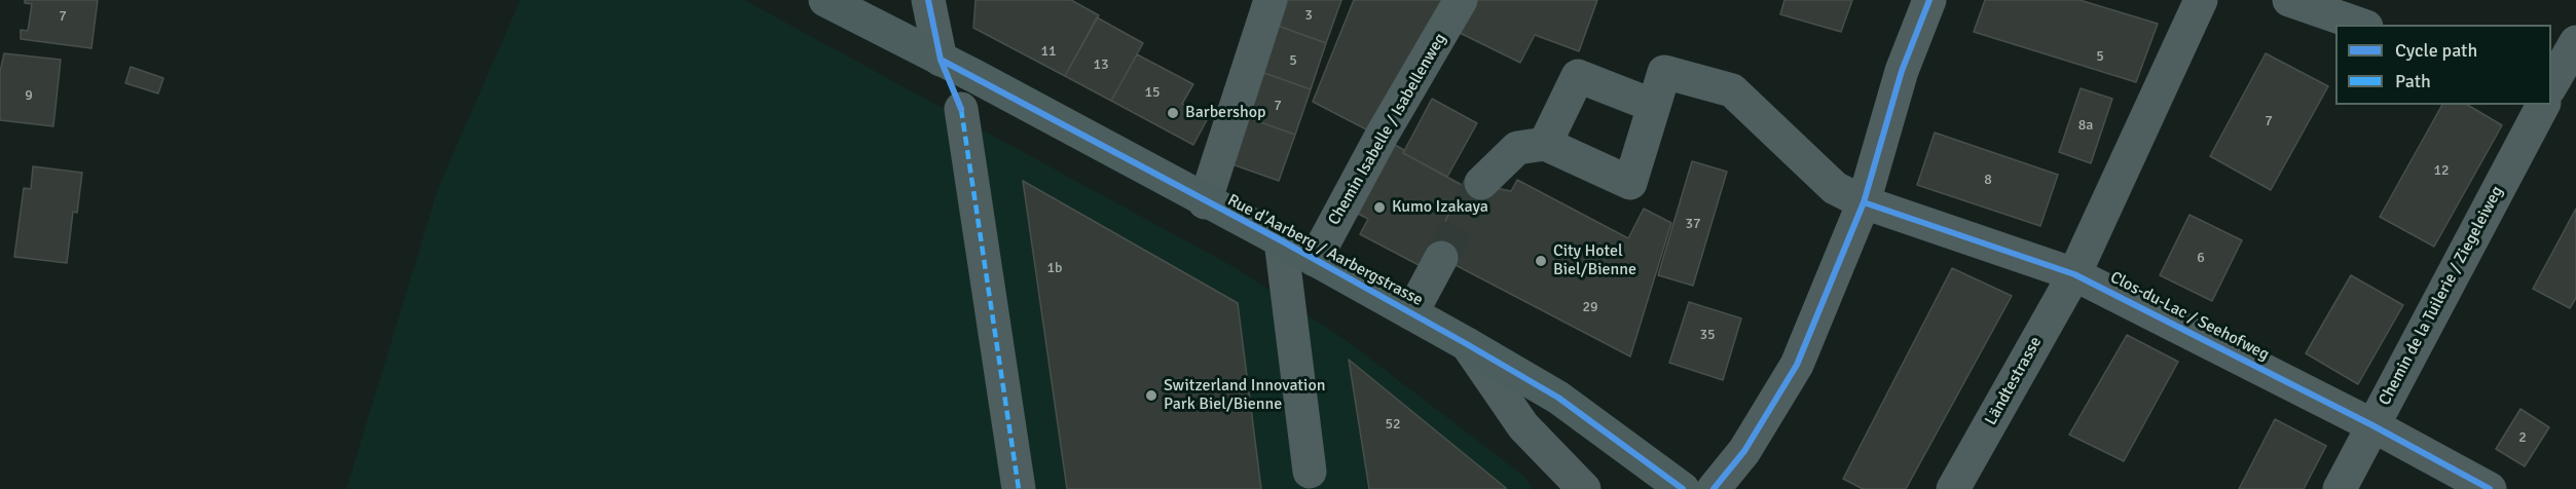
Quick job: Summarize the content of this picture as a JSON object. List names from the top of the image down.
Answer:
{
  "streets": {
    "main road": ["Rue d'Aarberg / Aarbergstrasse"],
    "street": [
      "Chemin Isabelle / Isabellenweg",
      "Chemin de la Tuilerie / Ziegeleiweg",
      "Clos-du-Lac / Seehofweg",
      "Ländtestrasse"
    ]
  },
  "crossings": [
    ["Chemin Isabelle / Isabellenweg", "Rue d'Aarberg / Aarbergstrasse"],
    ["Chemin de la Tuilerie / Ziegeleiweg", "Clos-du-Lac / Seehofweg"],
    ["Clos-du-Lac / Seehofweg", "Ländtestrasse"]
  ],
  "places": [
    "Barbershop",
    "Kumo Izakaya",
    "City Hotel Biel/Bienne",
    "Switzerland Innovation Park Biel/Bienne"
  ],
  "house_numbers": [
    "3",
    "7",
    "11",
    "5",
    "5",
    "13",
    "15",
    "9",
    "7",
    "7",
    "8a",
    "12",
    "8",
    "37",
    "6",
    "1b",
    "29",
    "35",
    "52",
    "2"
  ],
  "legend": ["Cycle path", "Path"]
}
